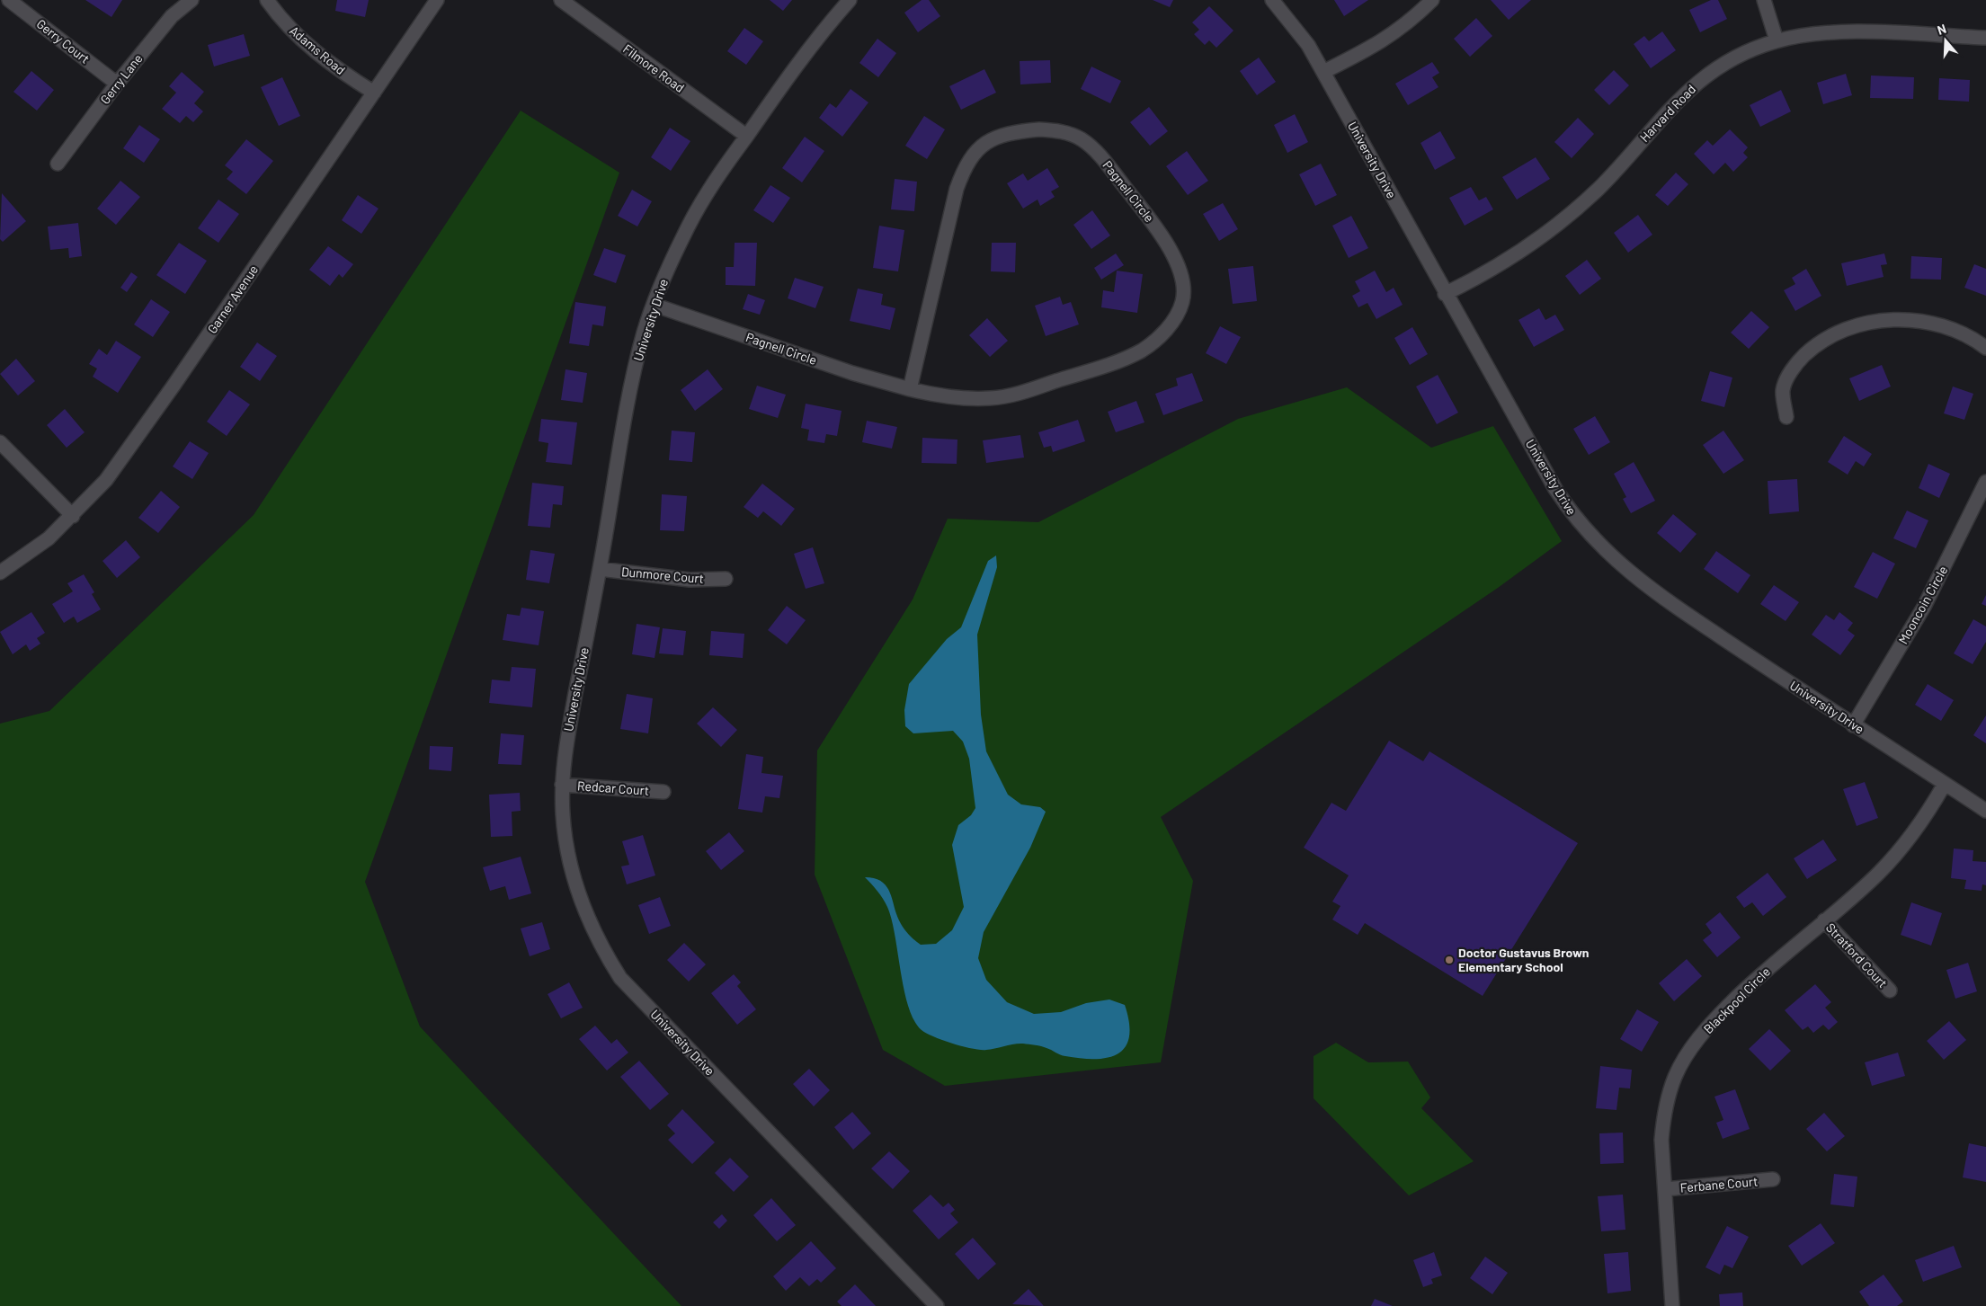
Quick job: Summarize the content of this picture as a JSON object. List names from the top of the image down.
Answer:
{
  "streets": {
    "street": [
      "Gerry Court",
      "Adams Road",
      "Filmore Road",
      "Gerry Lane",
      "Harvard Road",
      "University Drive",
      "Pagnell Circle",
      "Garner Avenue",
      "Dunmore Court",
      "Mooncoin Circle",
      "Redcar Court",
      "Stratford Court",
      "Blackpool Circle",
      "Ferbane Court"
    ]
  },
  "crossings": [
    ["Gerry Court", "Gerry Lane"],
    ["Adams Road", "Garner Avenue"],
    ["Filmore Road", "University Drive"],
    ["Harvard Road", "University Drive"],
    ["University Drive", "Pagnell Circle"],
    ["University Drive", "Dunmore Court"],
    ["University Drive", "Mooncoin Circle"],
    ["University Drive", "Redcar Court"],
    ["University Drive", "Blackpool Circle"],
    ["Stratford Court", "Blackpool Circle"],
    ["Blackpool Circle", "Ferbane Court"]
  ],
  "places": ["Doctor Gustavus Brown Elementary School"],
  "north": "top"
}
